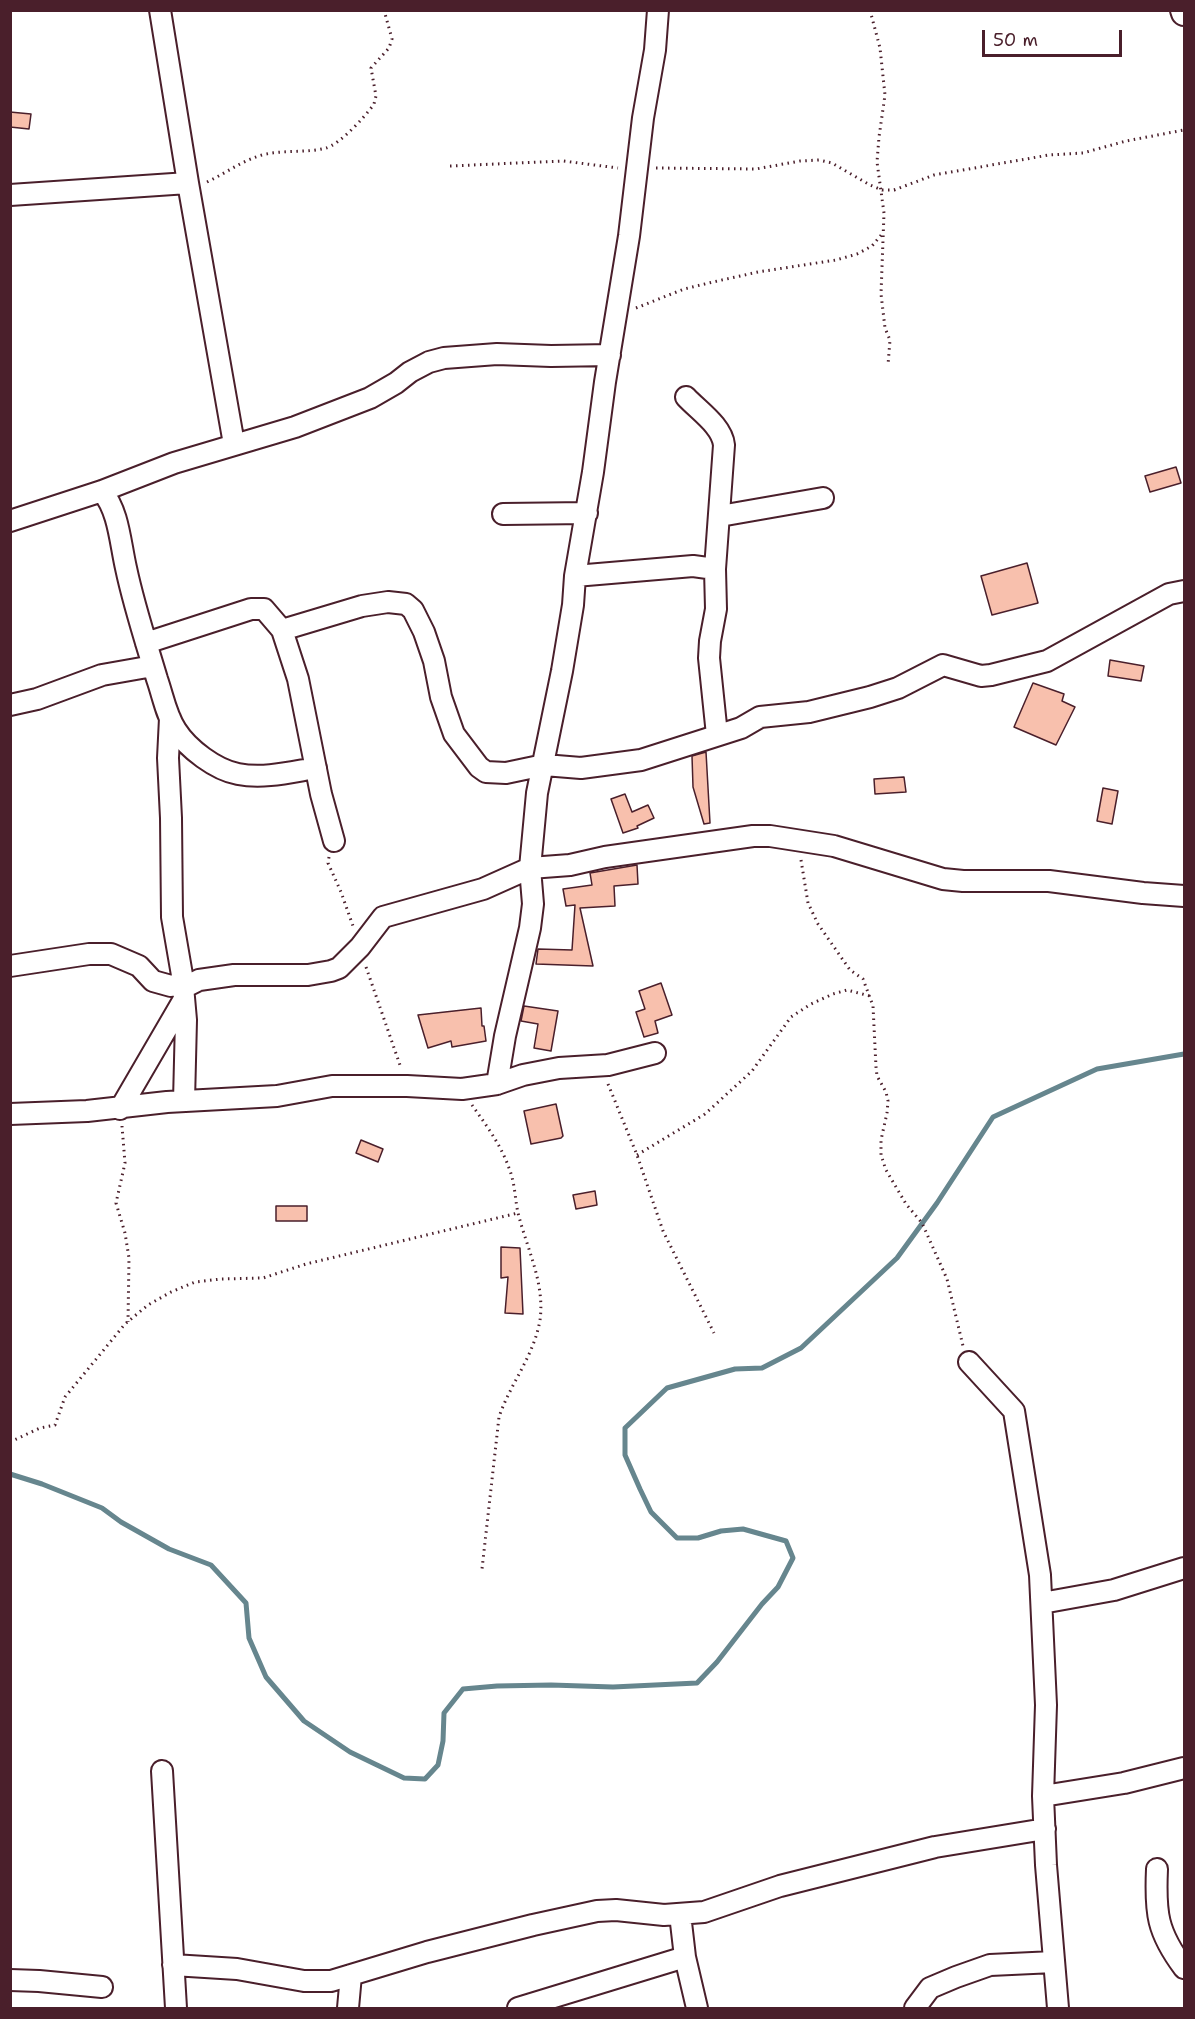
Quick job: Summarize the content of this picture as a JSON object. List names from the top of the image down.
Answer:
{
  "scale_bar": "50 m"
}
